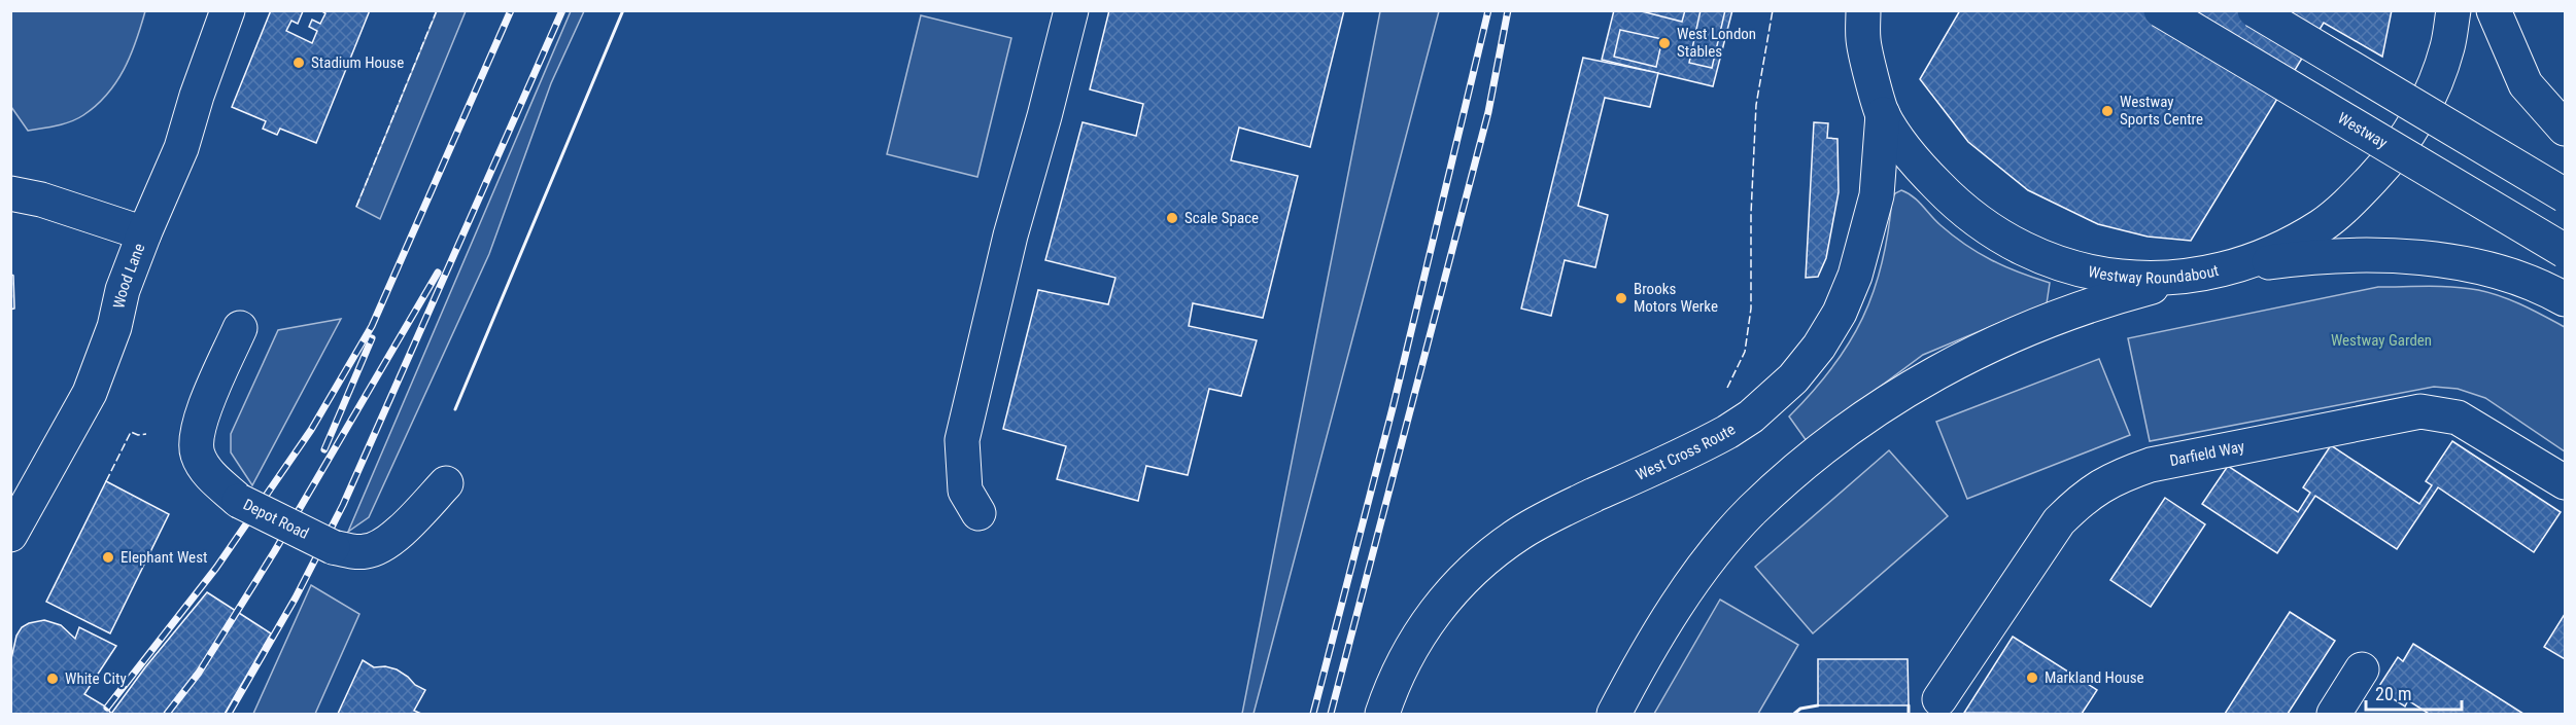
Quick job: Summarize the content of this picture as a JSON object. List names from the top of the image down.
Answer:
{
  "streets": {
    "main road": [
      "Westway",
      "Westway Roundabout",
      "Wood Lane",
      "West Cross Route",
      "Darfield Way",
      "Depot Road"
    ]
  },
  "crossings": [
    ["Westway Roundabout", "West Cross Route"]
  ],
  "parks": ["Westway Garden"],
  "places": [
    "West London Stables",
    "Stadium House",
    "Westway Sports Centre",
    "Scale Space",
    "Brooks Motors Werke",
    "Elephant West",
    "Markland House",
    "White City"
  ],
  "scale_bar": "20 m"
}
